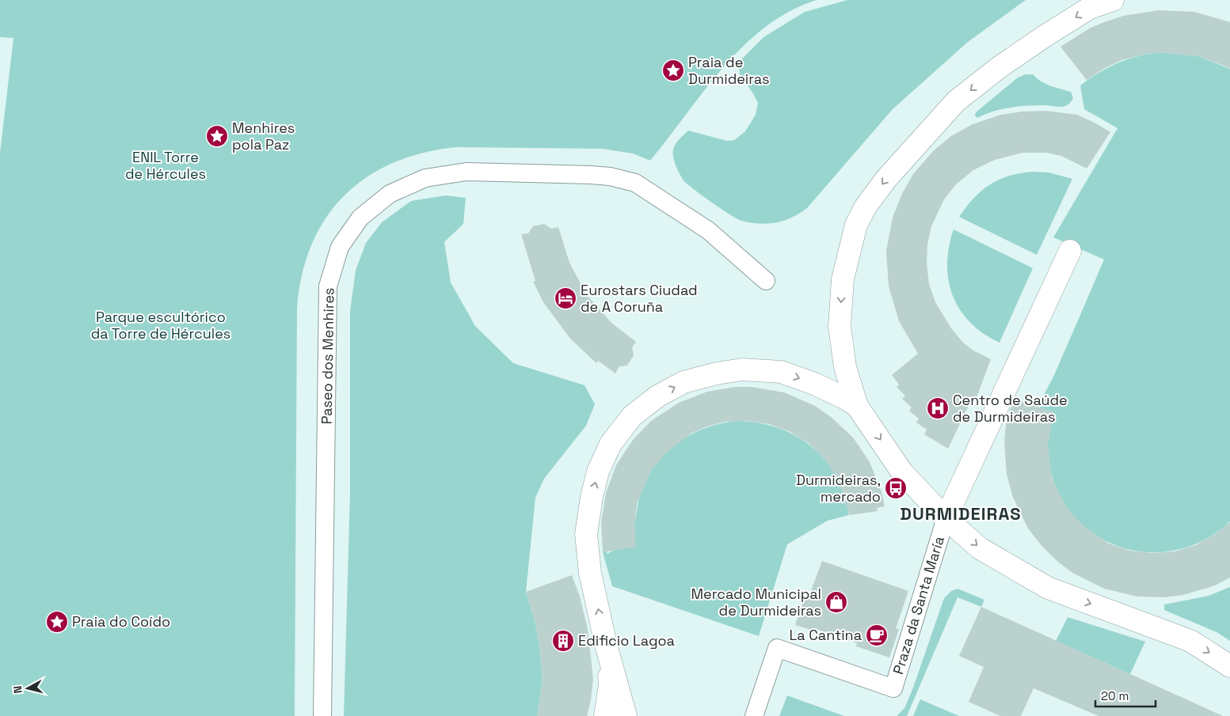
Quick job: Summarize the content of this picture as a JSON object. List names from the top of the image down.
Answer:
{
  "streets": {
    "street": ["Paseo dos Menhires", "Praza da Santa María"]
  },
  "districts": ["DURMIDEIRAS"],
  "parks": ["ENIL Torre de Hércules", "Parque escultórico da Torre de Hércules"],
  "places": {
    "place": ["Praia de Durmideiras", "Menhires pola Paz", "Praia do Coído"],
    "hotel": ["Eurostars Ciudad de A Coruña"],
    "hospital": ["Centro de Saúde de Durmideiras"],
    "bus stop": ["Durmideiras, mercado"],
    "shop": ["Mercado Municipal de Durmideiras"],
    "cafe": ["La Cantina"],
    "building": ["Edificio Lagoa"]
  },
  "scale_bar": "20 m",
  "north": "left"
}
